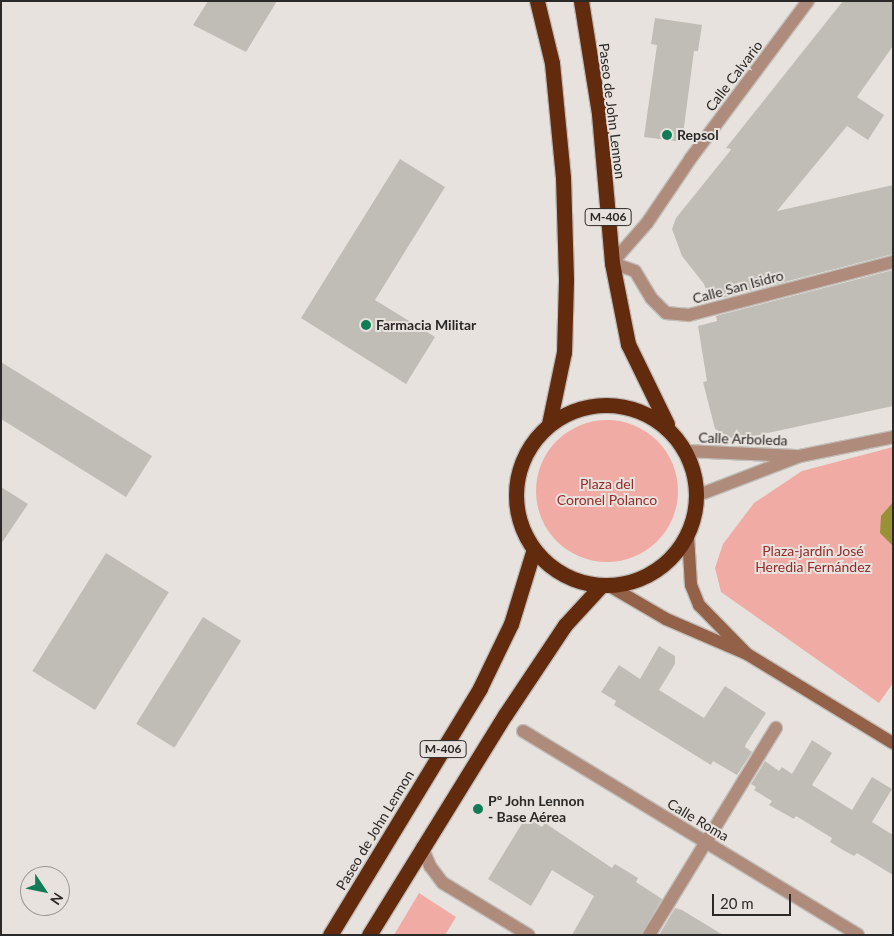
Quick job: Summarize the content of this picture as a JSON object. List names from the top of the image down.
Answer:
{
  "streets": {
    "highway": ["Paseo de John Lennon", "M-406"],
    "street": [
      "Calle Calvario",
      "Calle San Isidro",
      "Calle Arboleda",
      "Calle Roma"
    ]
  },
  "crossings": [
    ["Calle Calvario", "Paseo de John Lennon"],
    ["Calle Calvario", "Calle San Isidro"],
    ["Paseo de John Lennon", "M-406"],
    ["Paseo de John Lennon", "Calle San Isidro"],
    ["M-406", "Calle Arboleda"]
  ],
  "parks": ["Plaza del Coronel Polanco", "Plaza-jardín José Heredia Fernández"],
  "places": ["Repsol", "Farmacia Militar", "Pº John Lennon - Base Aérea"],
  "scale_bar": "20 m",
  "north": "bottom right"
}
